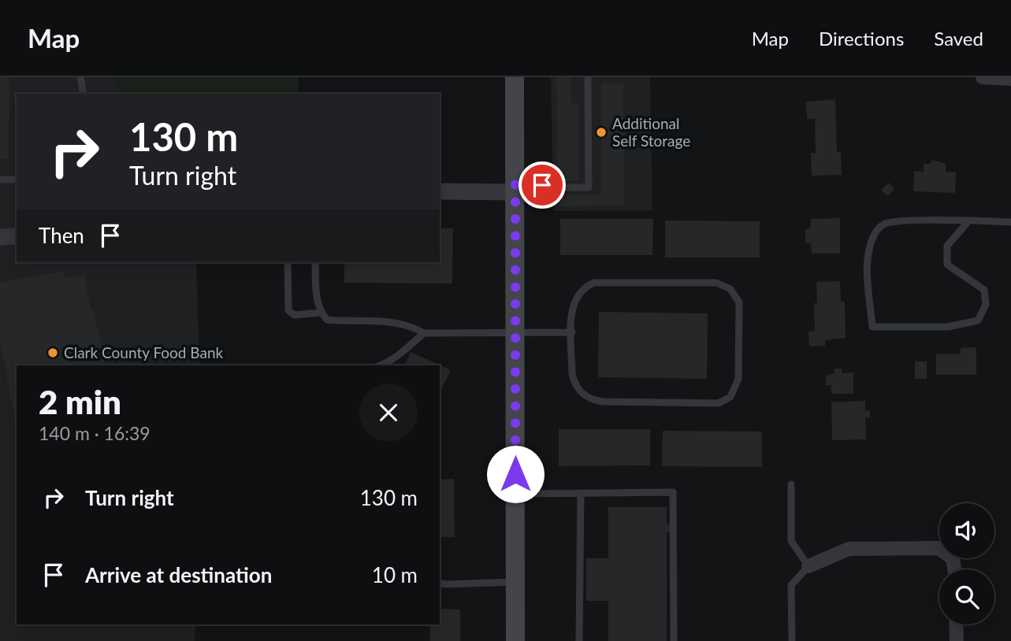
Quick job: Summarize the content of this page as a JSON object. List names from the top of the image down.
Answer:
{
  "places": ["Additional Self Storage", "Clark County Food Bank"],
  "page": {
    "header": "Map",
    "nav": ["Map", "Directions", "Saved"],
    "turn": ["130 m", "Turn right"],
    "then": "Then",
    "heading": ["2 min", "140 m · 16:39"],
    "list": [
      {
        "name": "Turn right",
        "value": "130 m"
      },
      {
        "name": "Arrive at destination",
        "value": "10 m"
      }
    ]
  }
}
